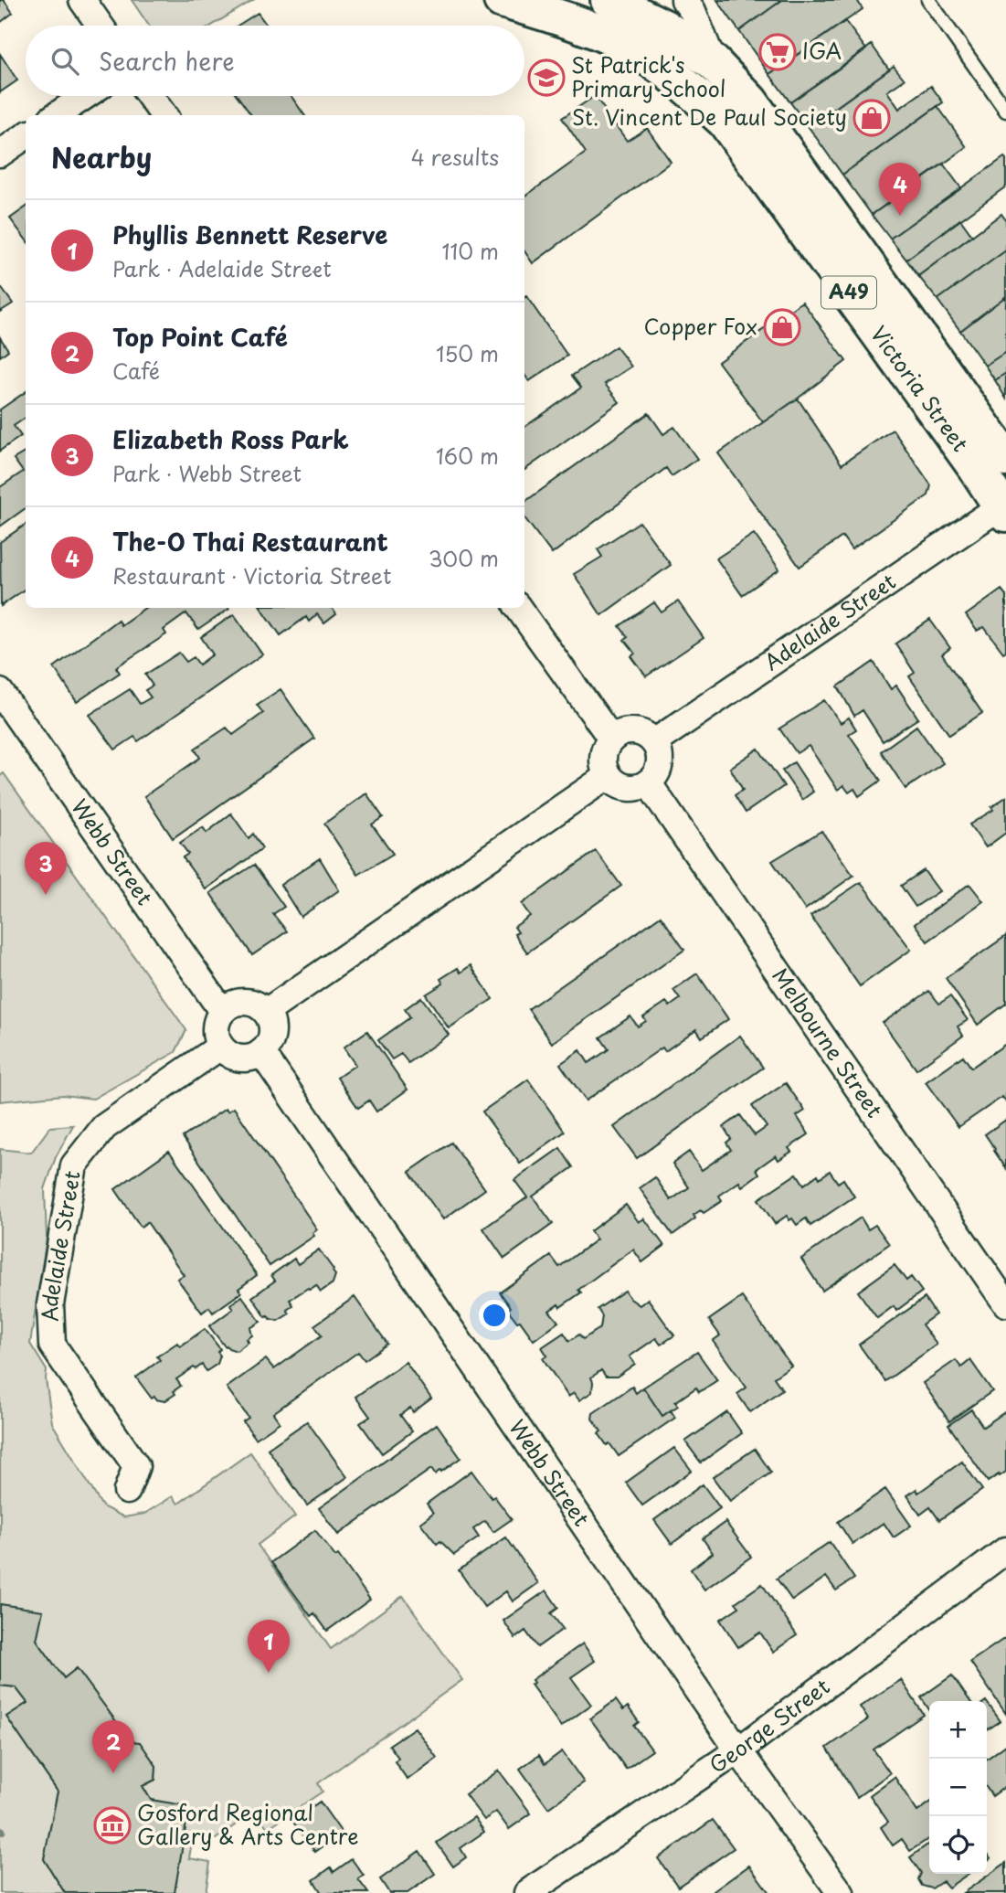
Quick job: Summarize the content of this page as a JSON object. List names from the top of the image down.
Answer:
{
  "streets": {
    "highway": ["A49", "Victoria Street"],
    "street": [
      "Adelaide Street",
      "Webb Street",
      "Melbourne Street",
      "George Street"
    ]
  },
  "crossings": [
    ["A49", "Victoria Street"],
    ["Victoria Street", "Adelaide Street"],
    ["Adelaide Street", "Webb Street"],
    ["Adelaide Street", "Melbourne Street"],
    ["Webb Street", "George Street"]
  ],
  "places": {
    "supermarket": ["IGA"],
    "school or university": ["St Patrick's Primary School"],
    "shop": ["St. Vincent De Paul Society", "Copper Fox"],
    "museum": ["Gosford Regional Gallery & Arts Centre"]
  },
  "page": {
    "search": "Search here",
    "heading": ["Nearby", "4 results"],
    "pins": [
      "4",
      "3",
      "1",
      "2"
    ],
    "list": [
      {
        "mark": "1",
        "name": "Phyllis Bennett Reserve",
        "note": "Park · Adelaide Street",
        "value": "110 m"
      },
      {
        "mark": "2",
        "name": "Top Point Café",
        "note": "Café",
        "value": "150 m"
      },
      {
        "mark": "3",
        "name": "Elizabeth Ross Park",
        "note": "Park · Webb Street",
        "value": "160 m"
      },
      {
        "mark": "4",
        "name": "The-O Thai Restaurant",
        "note": "Restaurant · Victoria Street",
        "value": "300 m"
      }
    ],
    "map_buttons": ["+", "−"]
  }
}
